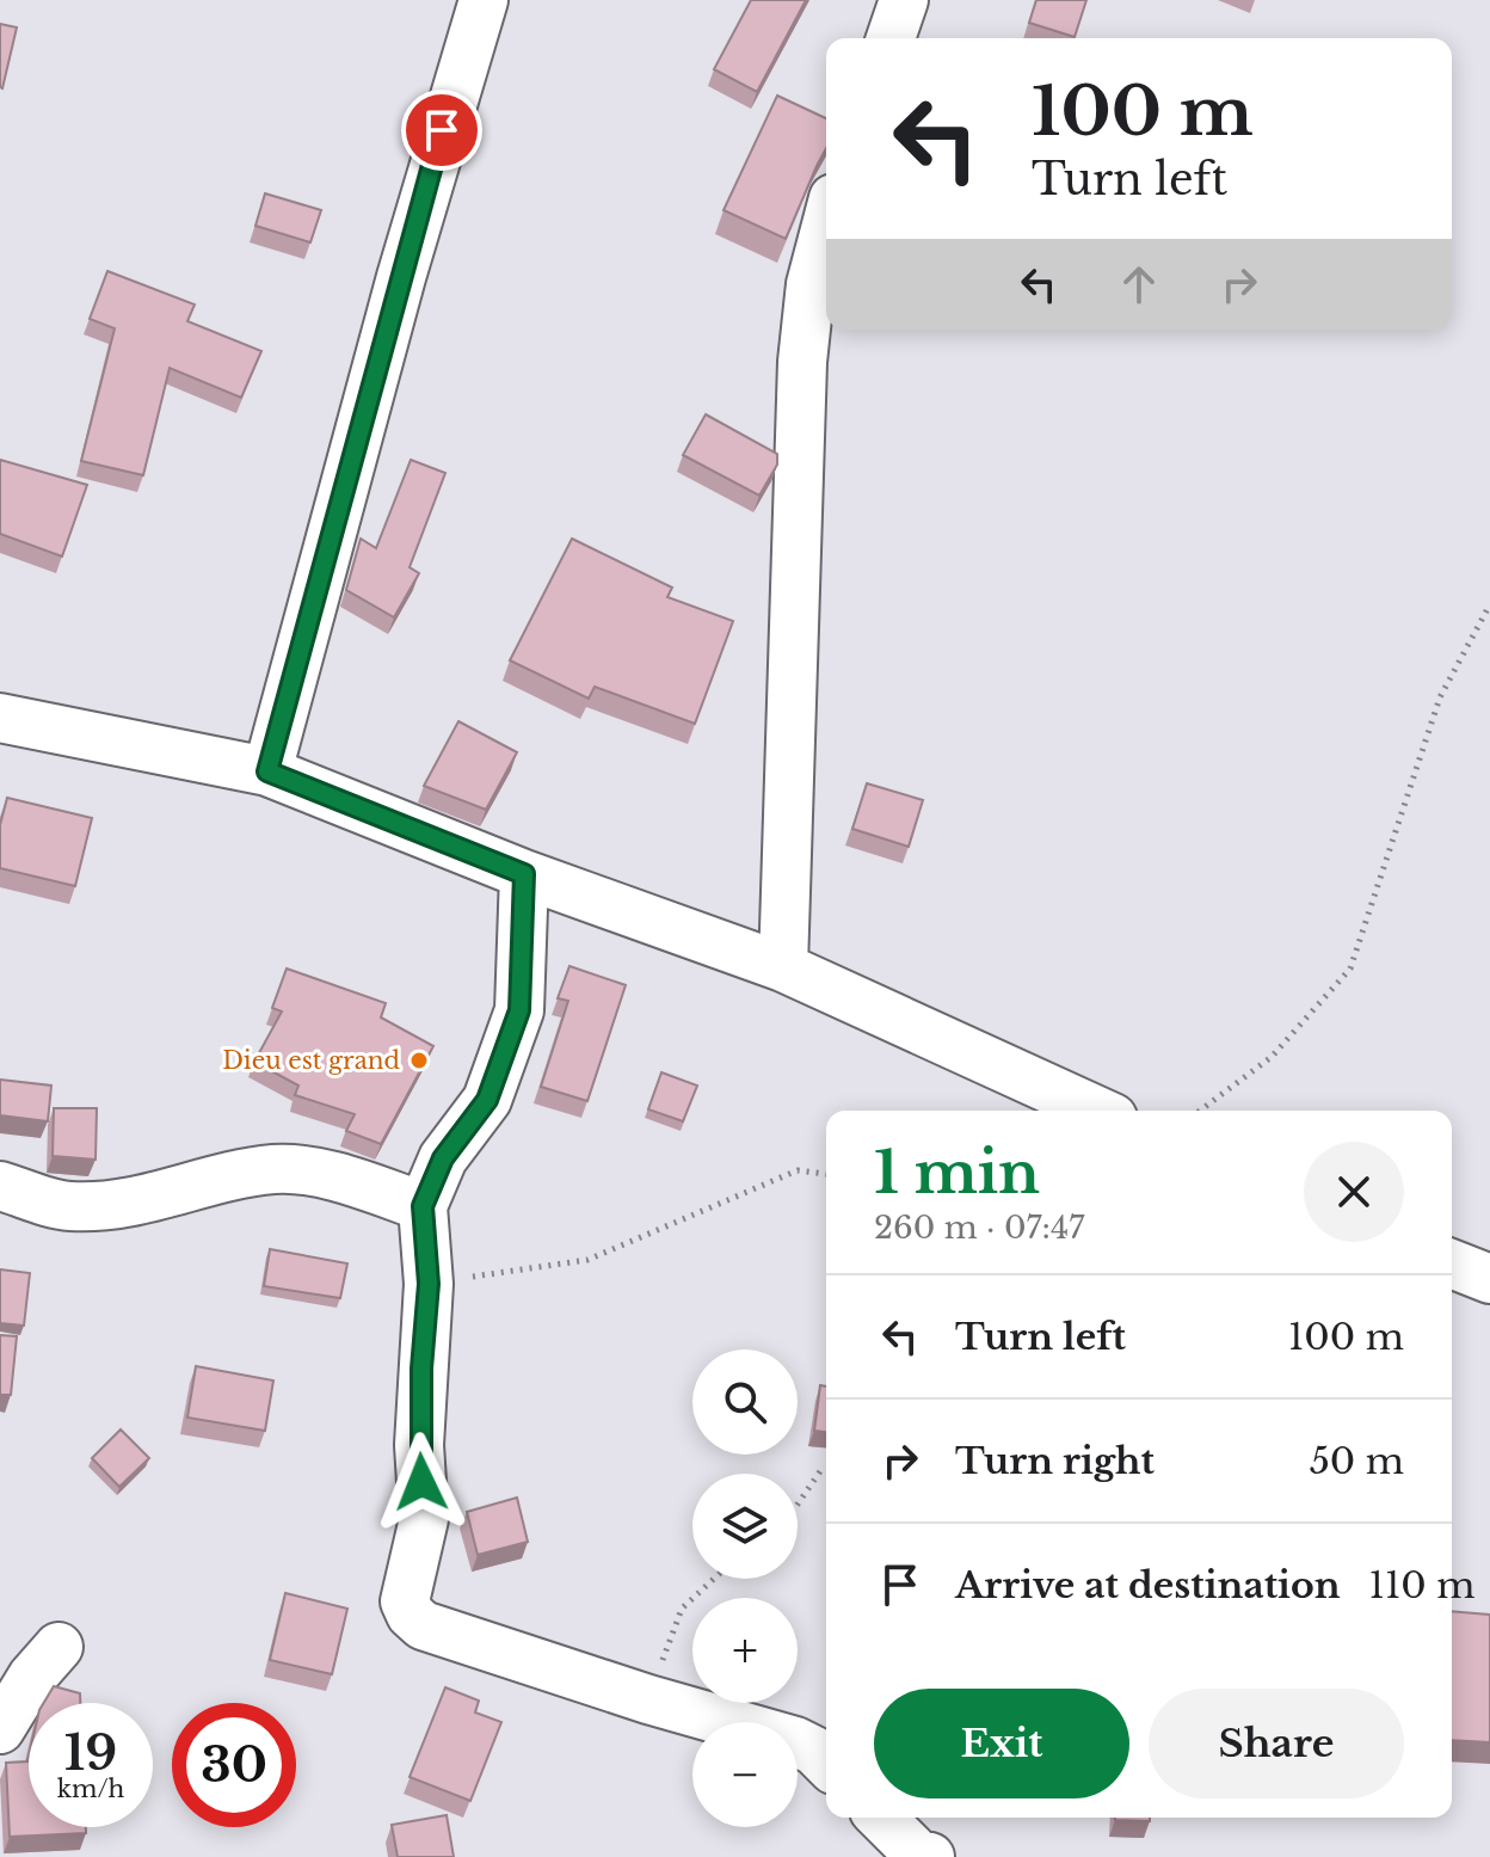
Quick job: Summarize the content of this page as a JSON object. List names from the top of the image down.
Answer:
{
  "places": ["Dieu est grand"],
  "page": {
    "turn": ["100 m", "Turn left"],
    "heading": ["1 min", "260 m · 07:47"],
    "list": [
      {
        "name": "Turn left",
        "value": "100 m"
      },
      {
        "name": "Turn right",
        "value": "50 m"
      },
      {
        "name": "Arrive at destination",
        "value": "110 m"
      }
    ],
    "map_buttons": ["+", "−"],
    "buttons": ["Exit", "Share"],
    "speed": "19 km/h",
    "limit": "30"
  }
}
